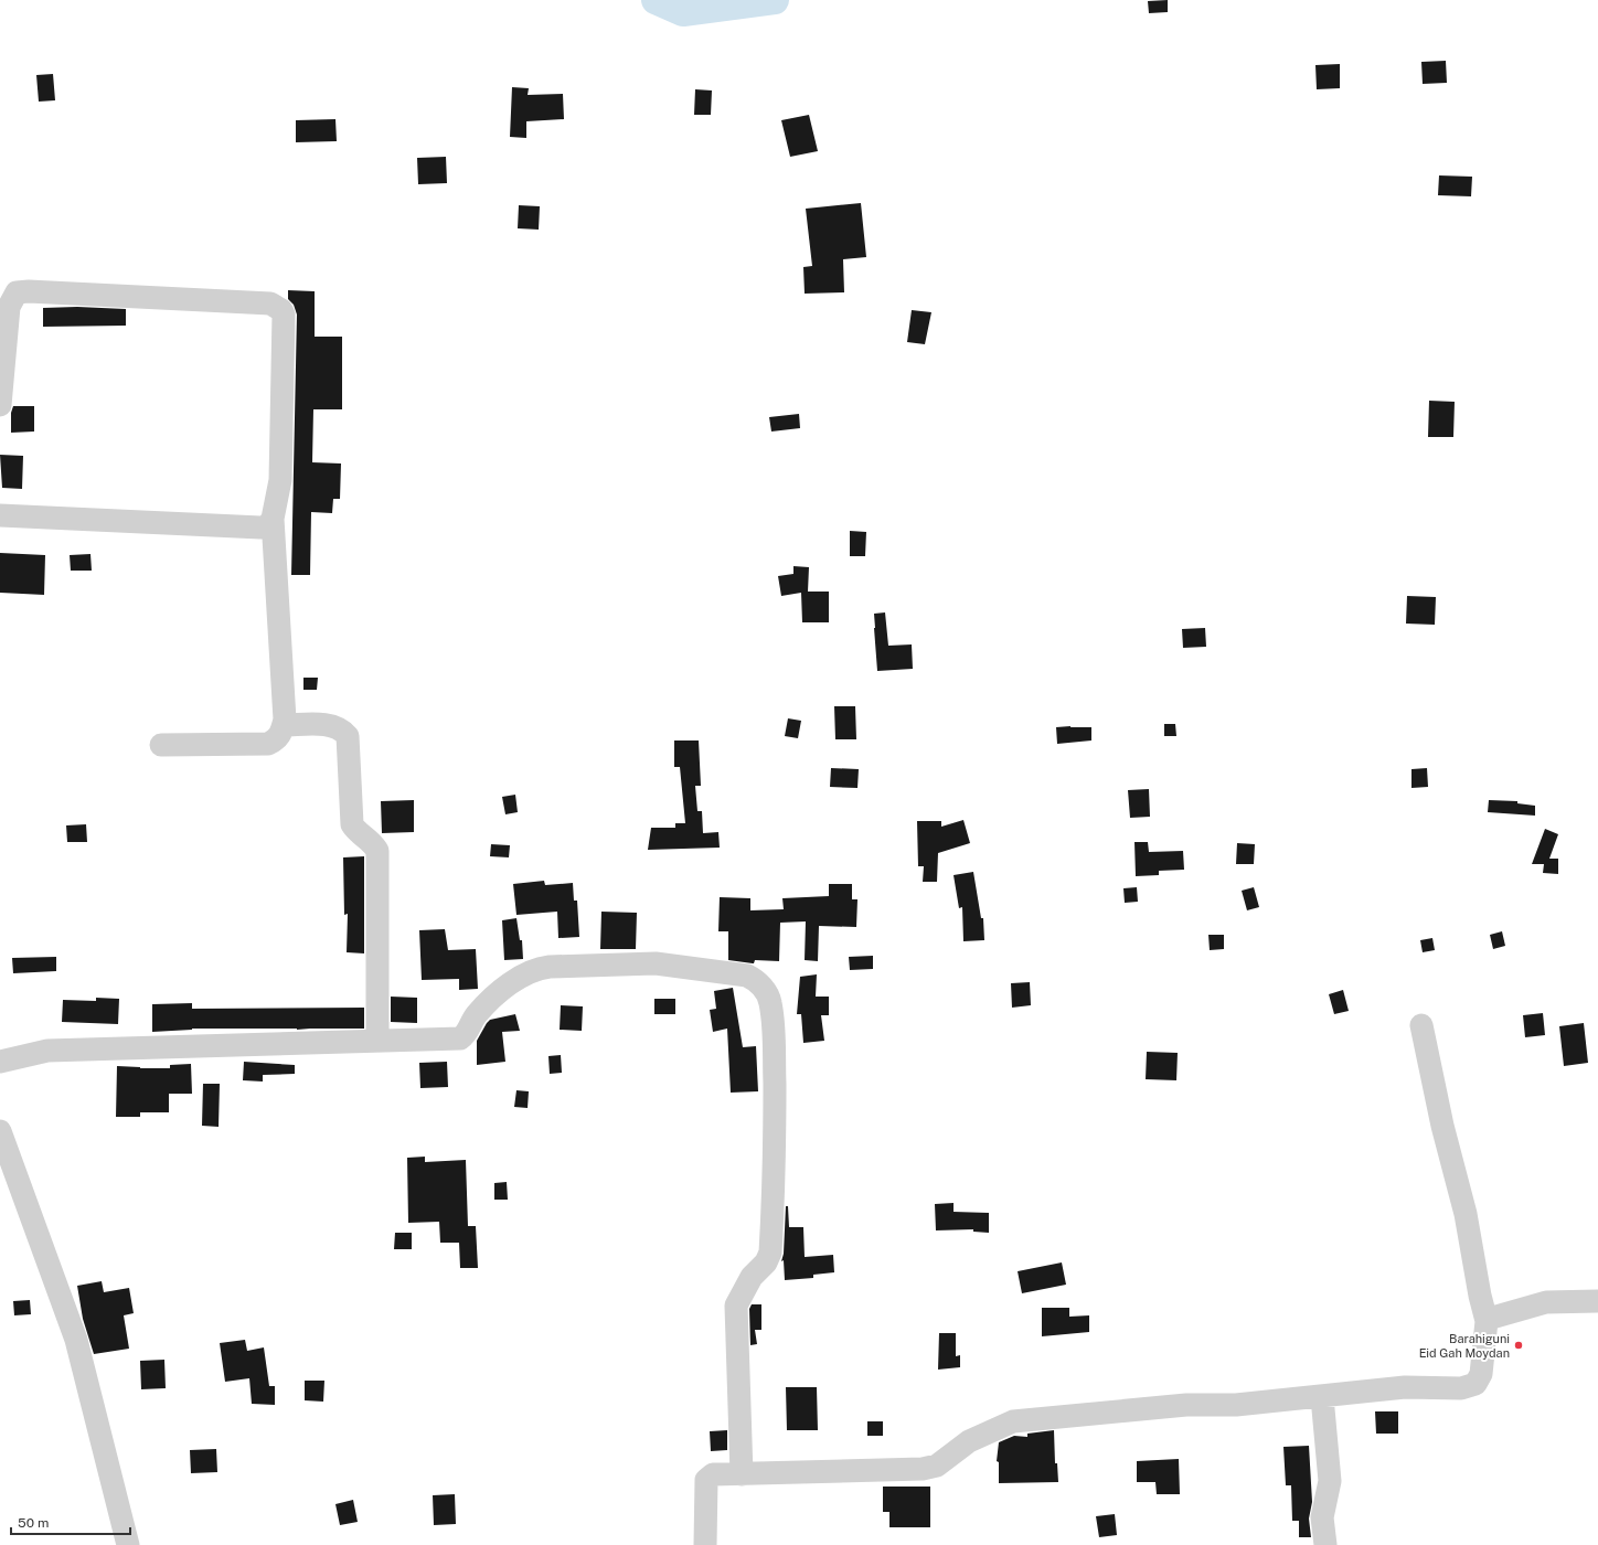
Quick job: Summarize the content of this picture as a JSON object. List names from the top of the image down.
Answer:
{
  "places": ["Barahiguni Eid Gah Moydan"],
  "scale_bar": "50 m"
}
